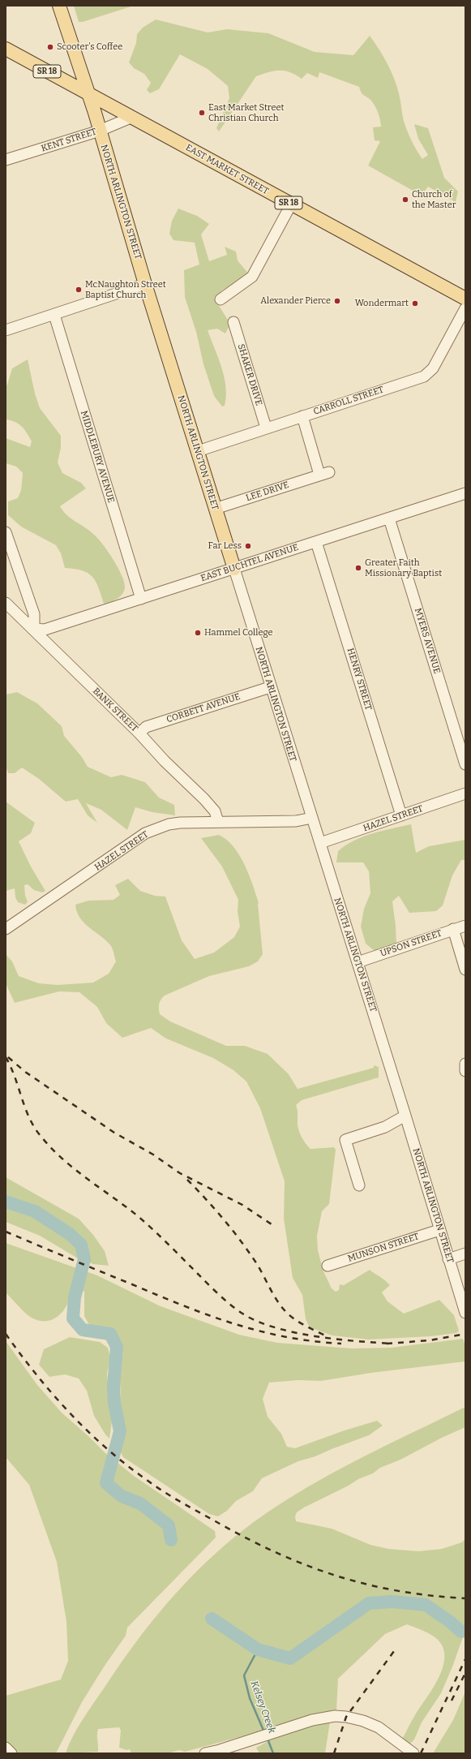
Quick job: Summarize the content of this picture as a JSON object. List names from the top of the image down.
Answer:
{
  "streets": {
    "main road": ["SR 18", "EAST MARKET STREET", "NORTH ARLINGTON STREET"],
    "street": [
      "KENT STREET",
      "SHAKER DRIVE",
      "CARROLL STREET",
      "MIDDLEBURY AVENUE",
      "LEE DRIVE",
      "EAST BUCHTEL AVENUE",
      "MYERS AVENUE",
      "HENRY STREET",
      "CORBETT AVENUE",
      "BANK STREET",
      "HAZEL STREET",
      "UPSON STREET",
      "MUNSON STREET"
    ]
  },
  "crossings": [
    ["KENT STREET", "EAST MARKET STREET"],
    ["KENT STREET", "NORTH ARLINGTON STREET"],
    ["EAST MARKET STREET", "NORTH ARLINGTON STREET"],
    ["NORTH ARLINGTON STREET", "CARROLL STREET"],
    ["NORTH ARLINGTON STREET", "LEE DRIVE"],
    ["NORTH ARLINGTON STREET", "EAST BUCHTEL AVENUE"],
    ["NORTH ARLINGTON STREET", "CORBETT AVENUE"],
    ["NORTH ARLINGTON STREET", "HAZEL STREET"],
    ["NORTH ARLINGTON STREET", "UPSON STREET"],
    ["NORTH ARLINGTON STREET", "MUNSON STREET"],
    ["SHAKER DRIVE", "CARROLL STREET"],
    ["CARROLL STREET", "LEE DRIVE"],
    ["MIDDLEBURY AVENUE", "EAST BUCHTEL AVENUE"],
    ["EAST BUCHTEL AVENUE", "MYERS AVENUE"],
    ["EAST BUCHTEL AVENUE", "HENRY STREET"],
    ["EAST BUCHTEL AVENUE", "BANK STREET"],
    ["HENRY STREET", "HAZEL STREET"],
    ["CORBETT AVENUE", "BANK STREET"],
    ["BANK STREET", "HAZEL STREET"]
  ],
  "water": ["Kelsey Creek"],
  "places": [
    "Scooter's Coffee",
    "East Market Street Christian Church",
    "Church of the Master",
    "McNaughton Street Baptist Church",
    "Alexander Pierce",
    "Wondermart",
    "Far Less",
    "Greater Faith Missionary Baptist",
    "Hammel College"
  ]
}
